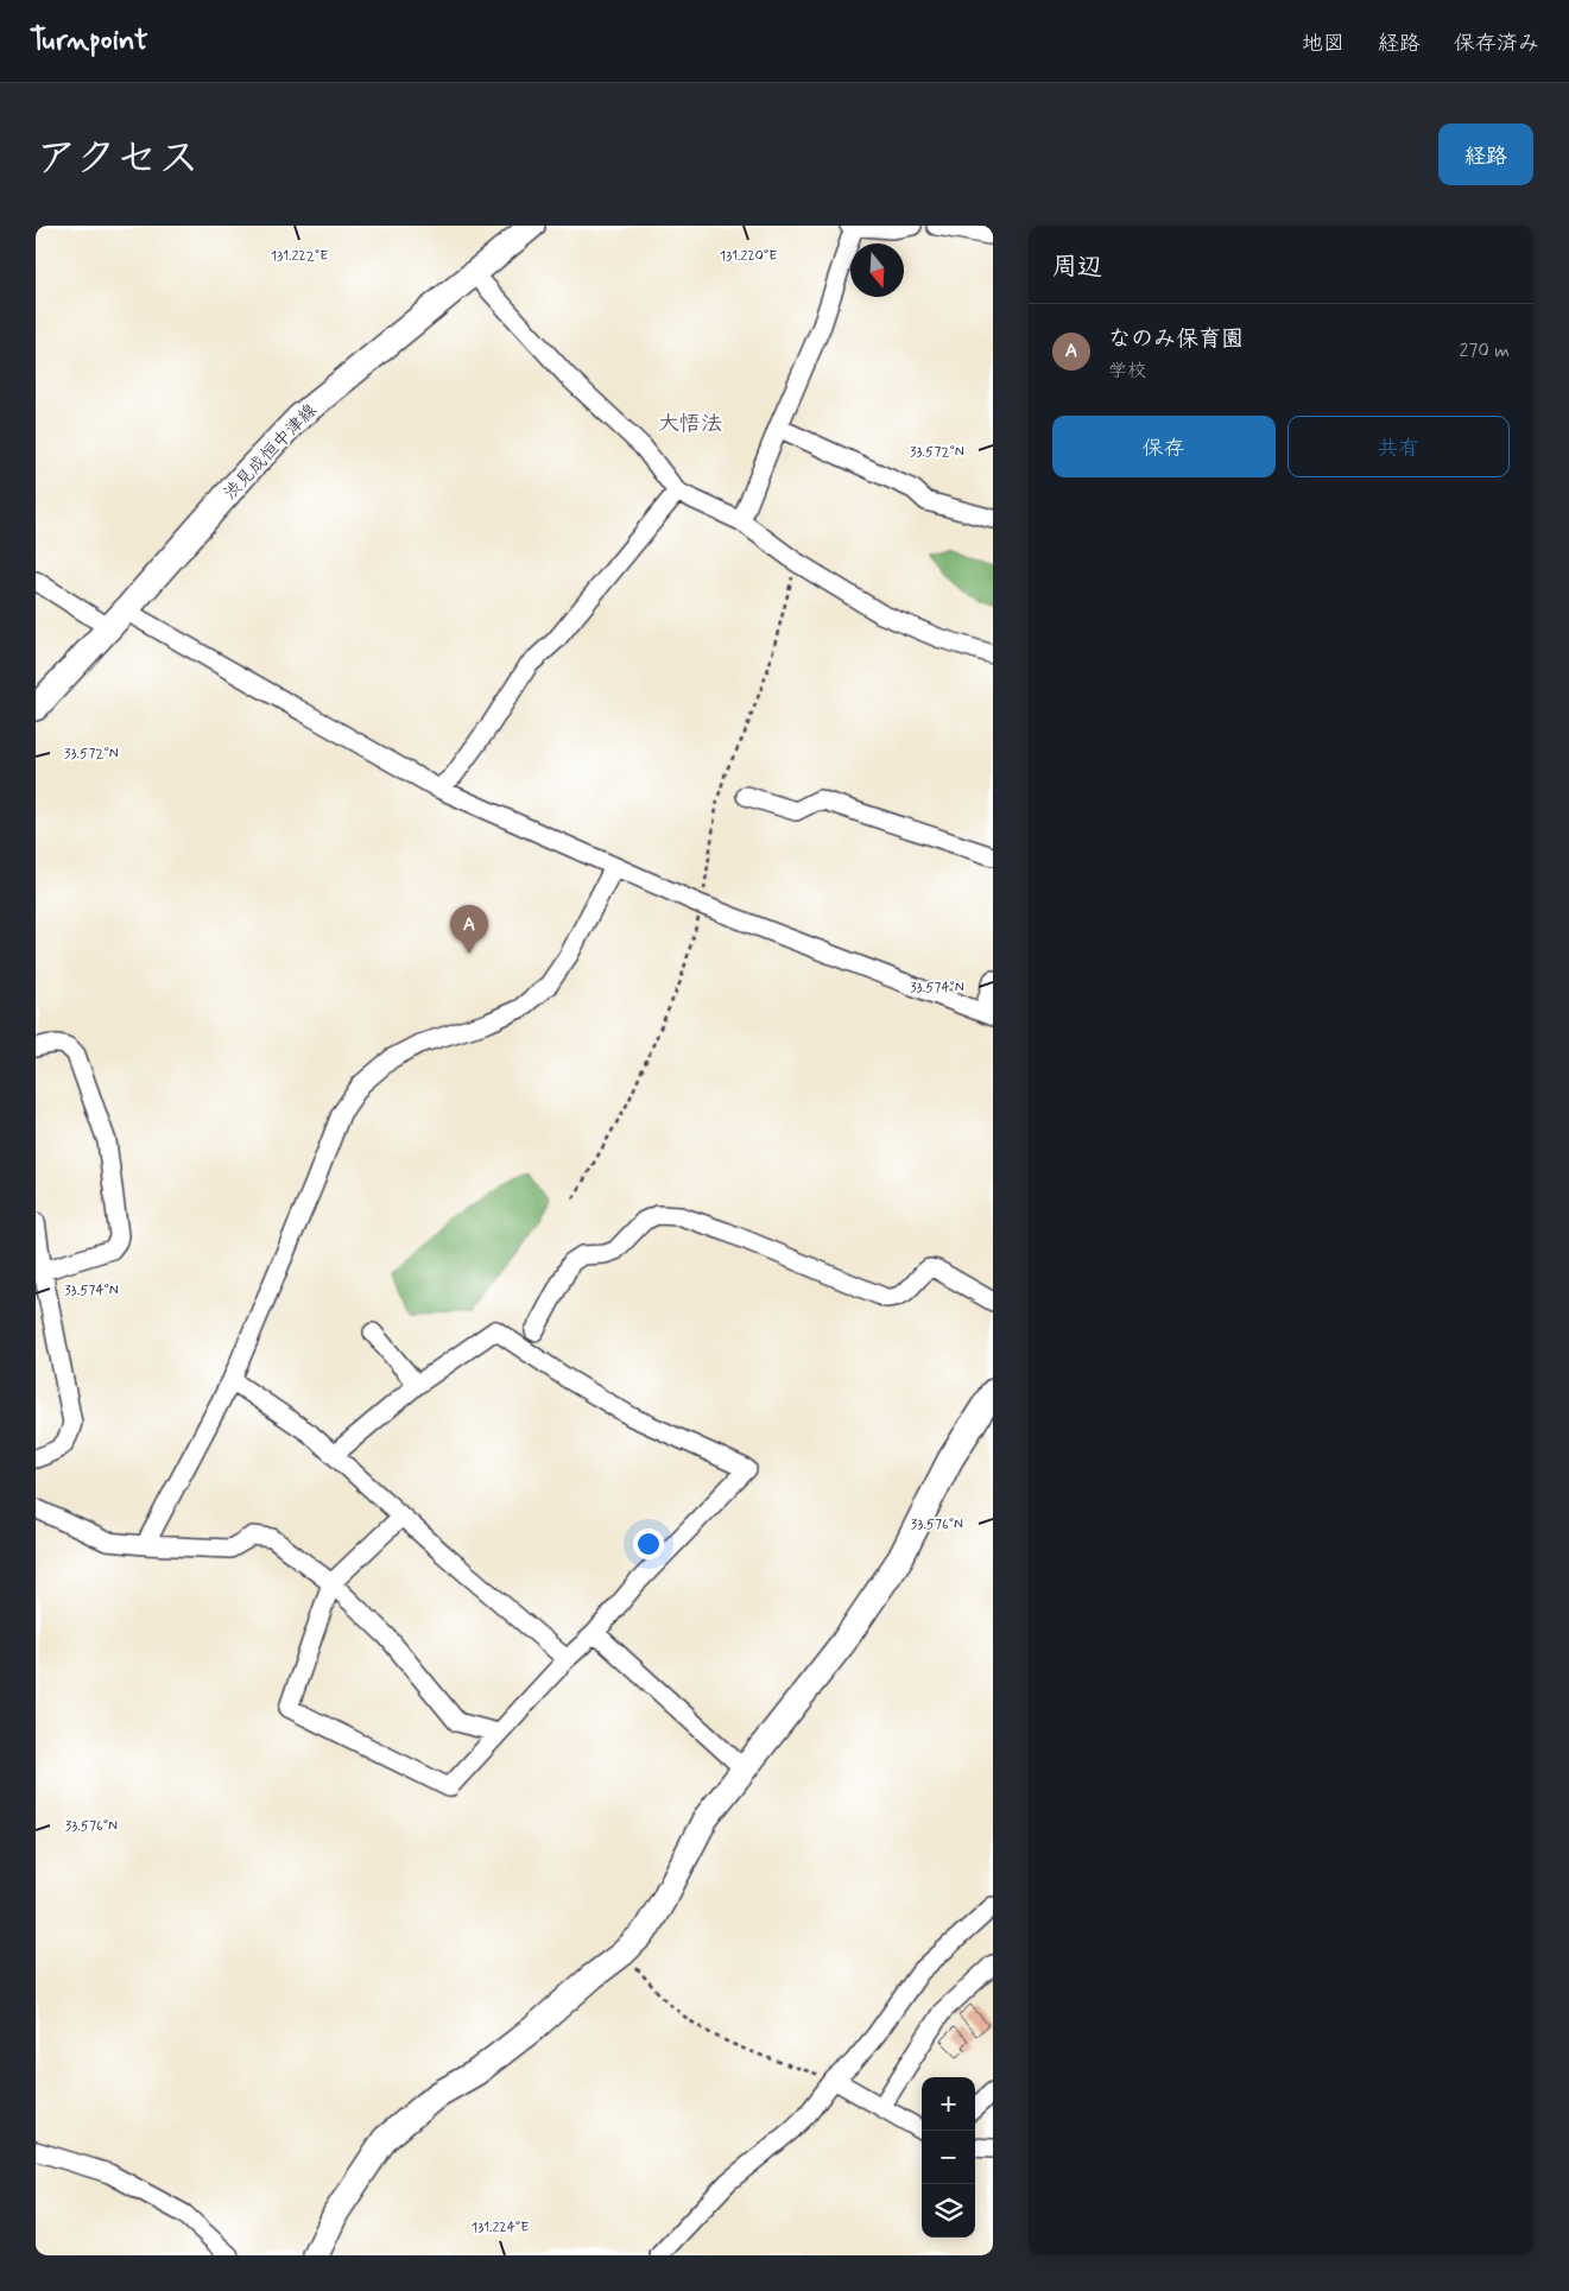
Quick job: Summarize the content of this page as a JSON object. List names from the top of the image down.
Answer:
{
  "streets": {
    "street": ["渋見成恒中津線"]
  },
  "districts": ["大悟法"],
  "north": "bottom",
  "page": {
    "header": "Turnpoint",
    "nav": ["地図", "経路", "保存済み"],
    "title": "アクセス",
    "buttons": [
      "経路",
      ["保存", "共有"]
    ],
    "heading": "周辺",
    "list": [
      {
        "mark": "A",
        "name": "なのみ保育園",
        "note": "学校",
        "value": "270 m"
      }
    ],
    "pins": "A",
    "map_buttons": ["+", "−"]
  },
  "coordinates": [
    "131.222°E",
    "131.220°E",
    "33.572°N",
    "33.574°N",
    "33.576°N",
    "131.224°E"
  ]
}
